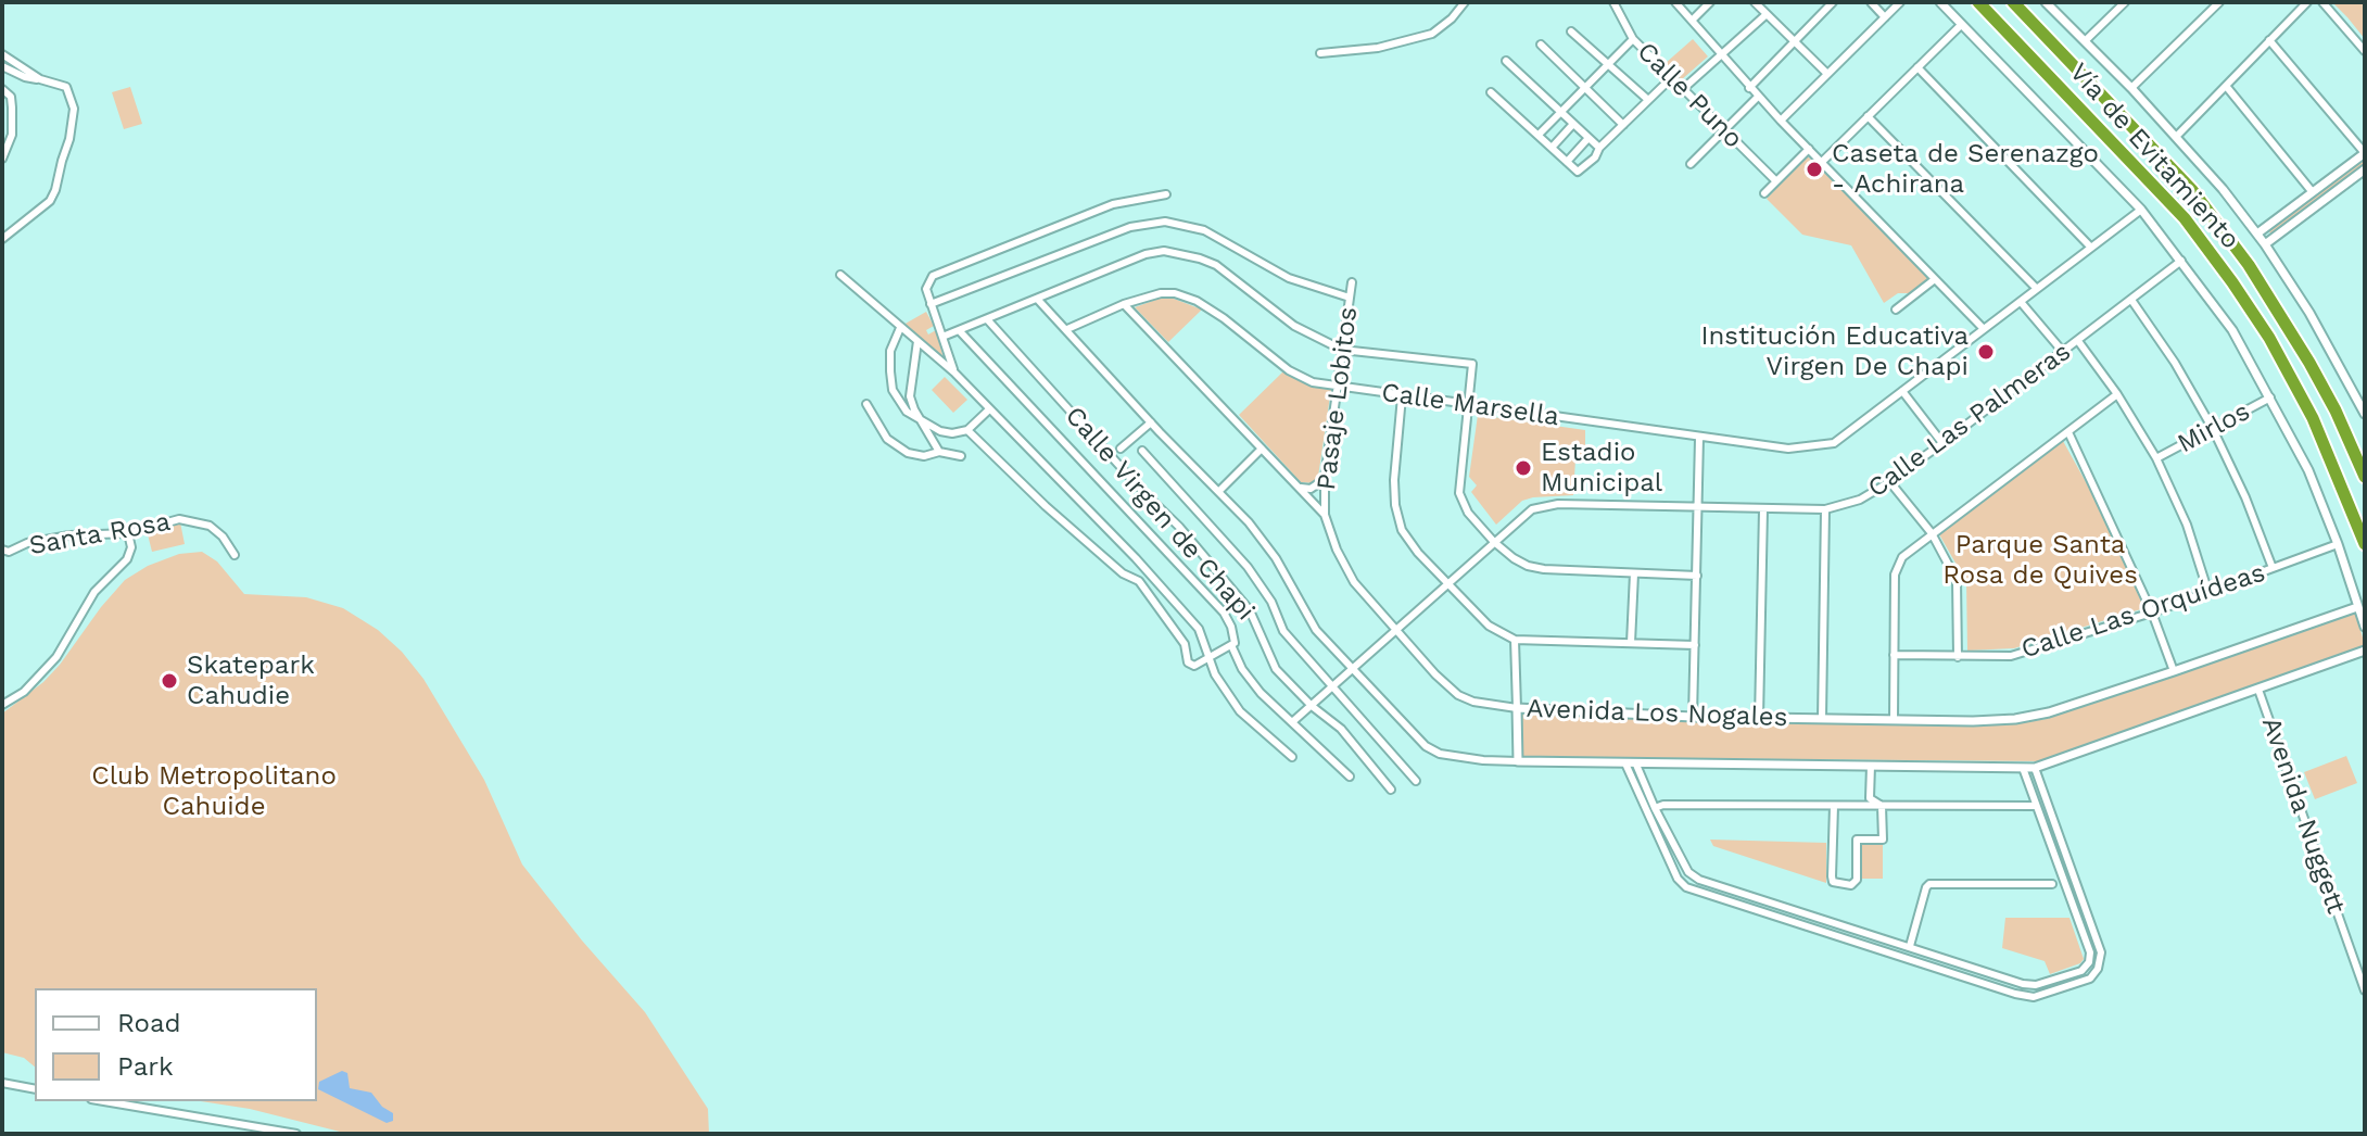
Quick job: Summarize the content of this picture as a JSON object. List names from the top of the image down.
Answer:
{
  "streets": {
    "highway": ["Vía de Evitamiento"],
    "street": [
      "Calle Puno",
      "Pasaje Lobitos",
      "Calle Marsella",
      "Calle Las Palmeras",
      "Mirlos",
      "Calle Virgen de Chapi",
      "Santa Rosa",
      "Calle Las Orquídeas",
      "Avenida Los Nogales",
      "Avenida Nuggett"
    ]
  },
  "crossings": [
    ["Pasaje Lobitos", "Calle Marsella"],
    ["Pasaje Lobitos", "Avenida Los Nogales"],
    ["Calle Marsella", "Avenida Los Nogales"],
    ["Calle Las Palmeras", "Calle Virgen de Chapi"],
    ["Calle Las Palmeras", "Avenida Los Nogales"],
    ["Avenida Los Nogales", "Avenida Nuggett"]
  ],
  "parks": ["Parque Santa Rosa de Quives", "Club Metropolitano Cahuide"],
  "places": [
    "Caseta de Serenazgo - Achirana",
    "Institución Educativa Virgen De Chapi",
    "Estadio Municipal",
    "Skatepark Cahudie"
  ],
  "legend": ["Road", "Park"]
}
